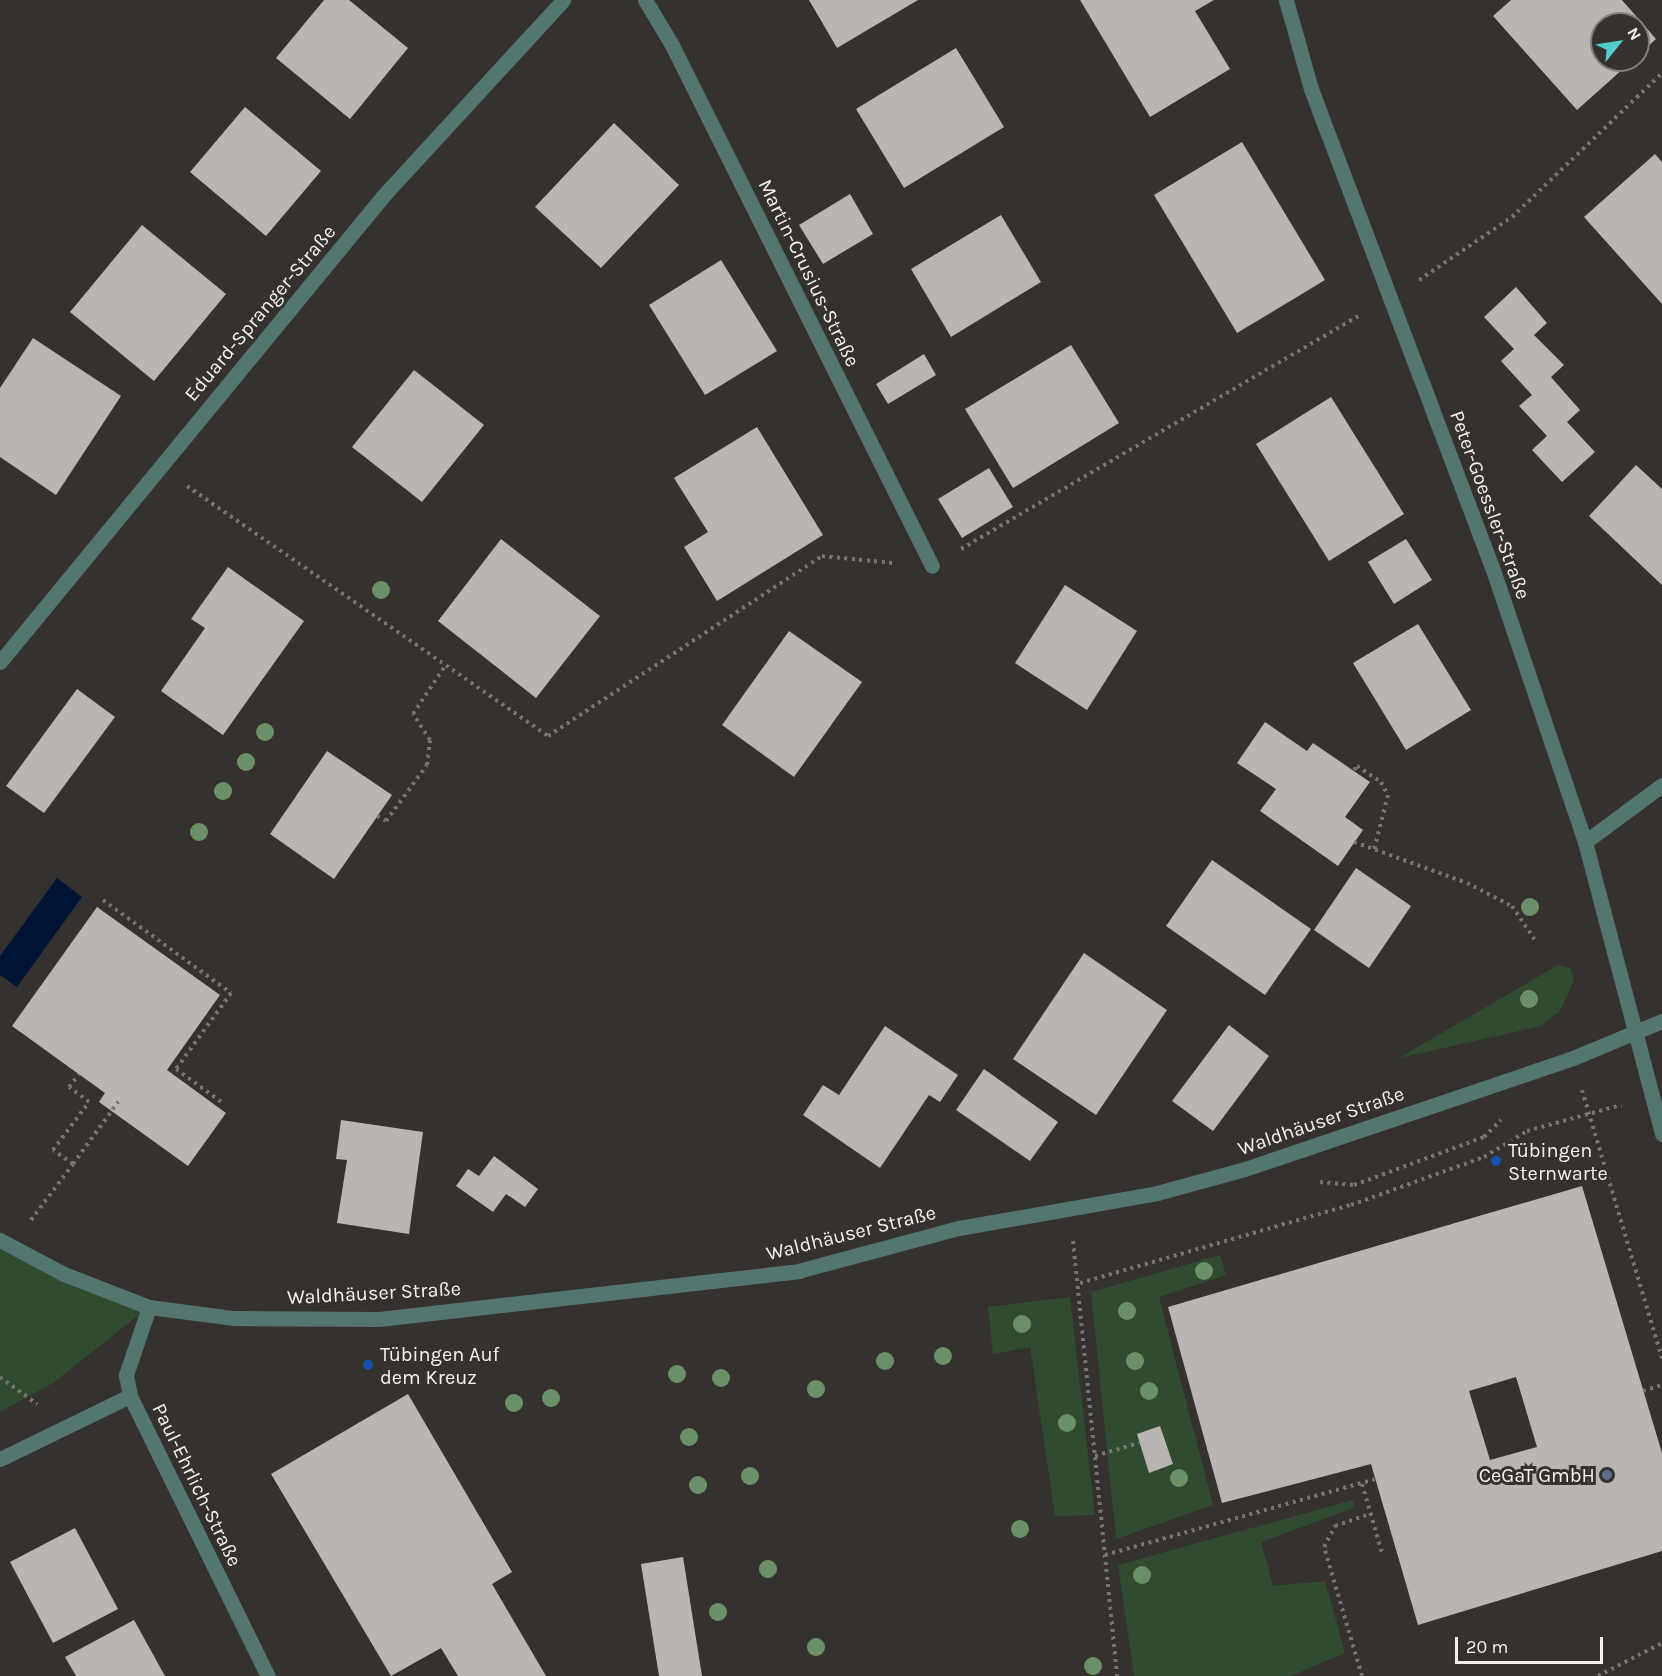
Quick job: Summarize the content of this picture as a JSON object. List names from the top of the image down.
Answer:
{
  "streets": {
    "street": [
      "Martin-Crusius-Straße",
      "Eduard-Spranger-Straße",
      "Peter-Goessler-Straße",
      "Waldhäuser Straße",
      "Paul-Ehrlich-Straße"
    ]
  },
  "crossings": [
    ["Peter-Goessler-Straße", "Waldhäuser Straße"],
    ["Waldhäuser Straße", "Paul-Ehrlich-Straße"]
  ],
  "places": ["Tübingen Sternwarte", "Tübingen Auf dem Kreuz", "CeGaT GmbH"],
  "scale_bar": "20 m",
  "north": "top right"
}
